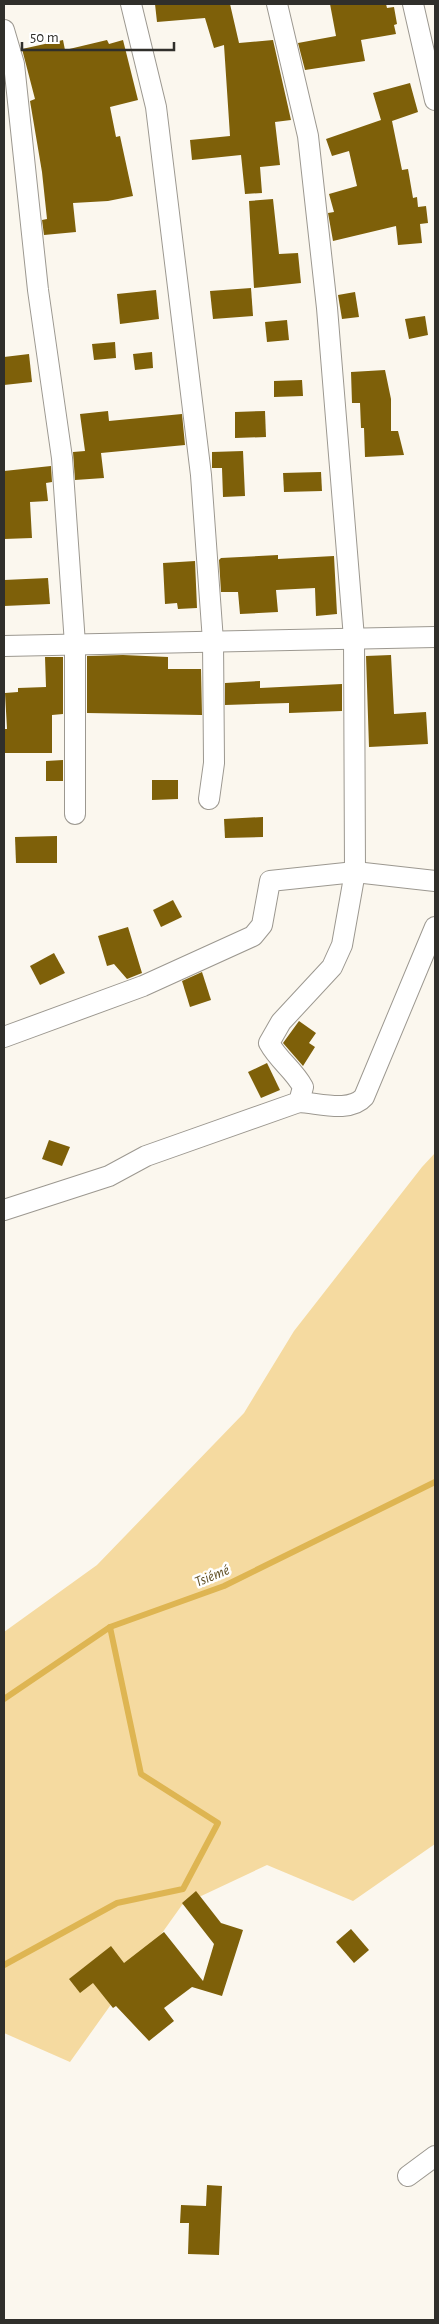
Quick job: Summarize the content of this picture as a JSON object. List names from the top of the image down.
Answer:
{
  "water": ["Tsiémé"],
  "scale_bar": "50 m"
}
